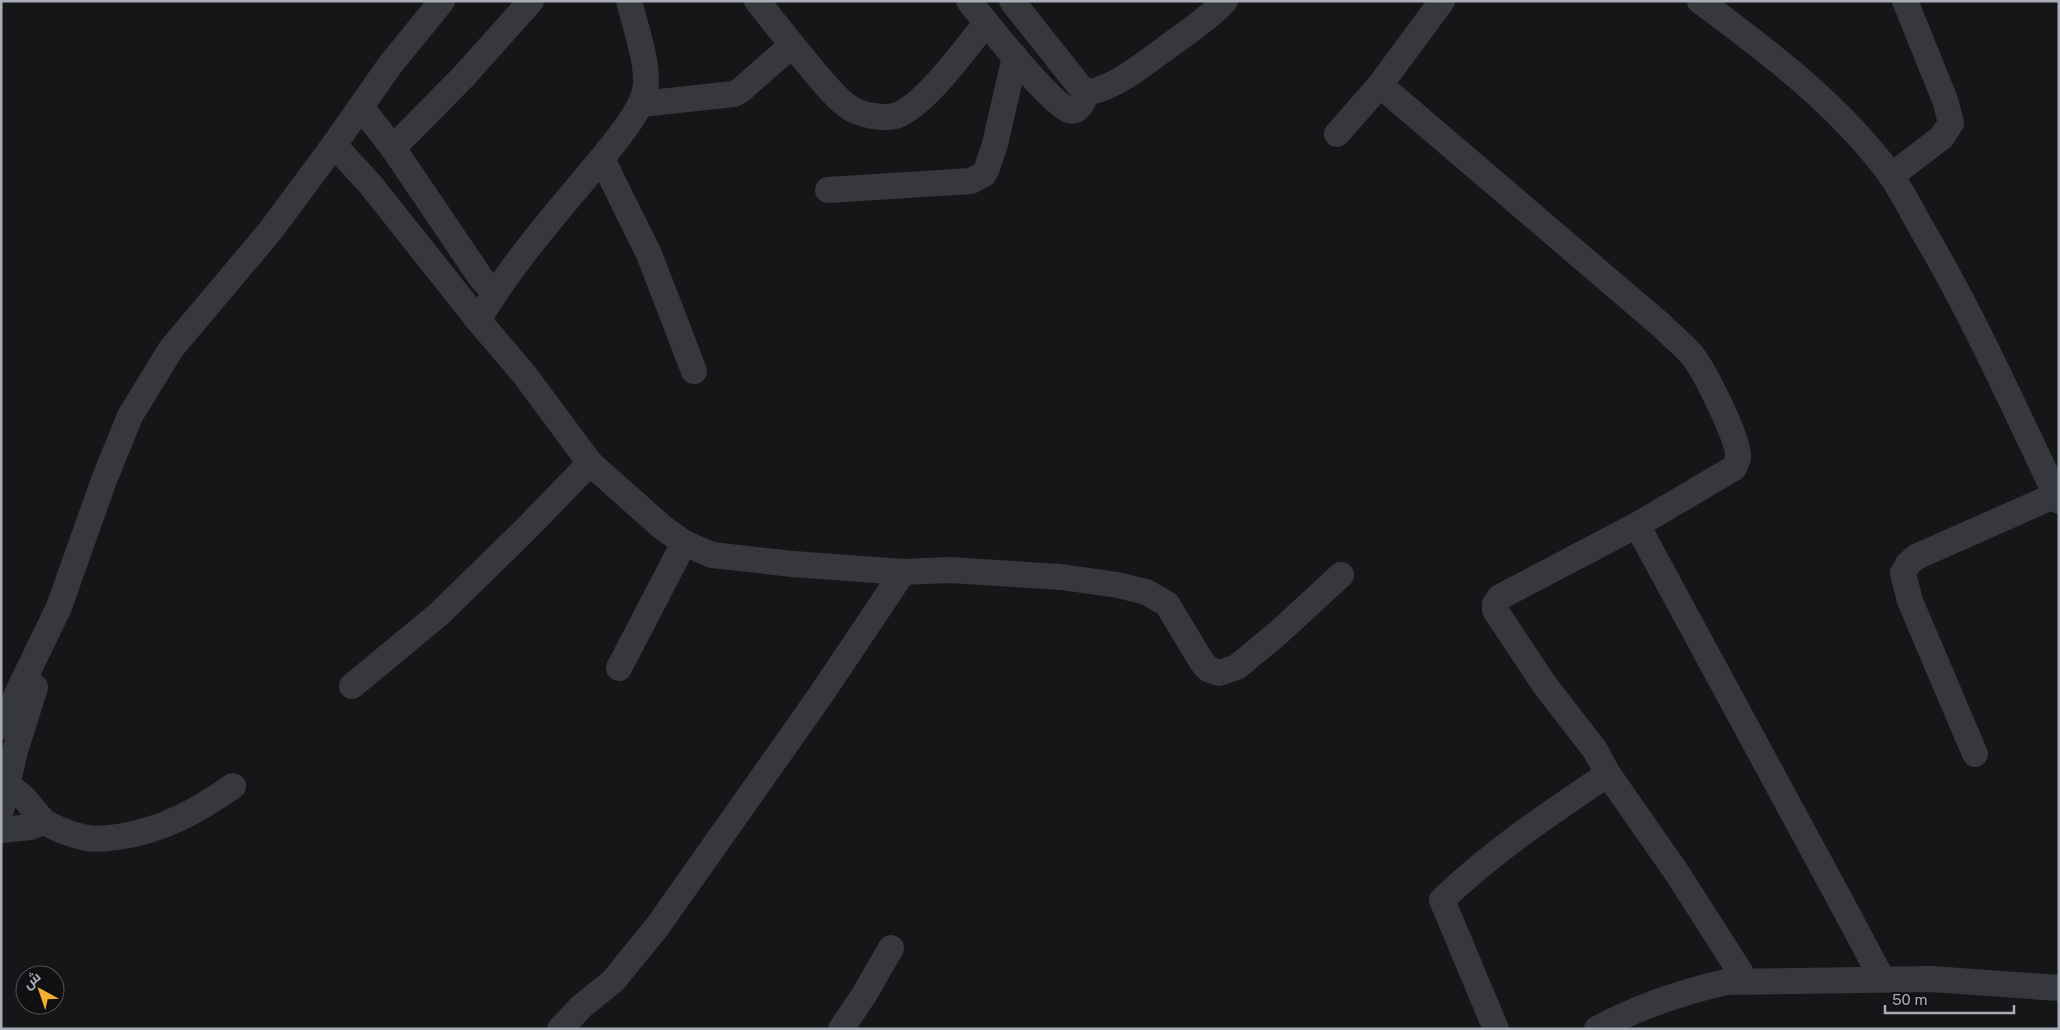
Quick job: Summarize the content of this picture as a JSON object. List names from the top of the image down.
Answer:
{
  "scale_bar": "50 m",
  "north": "top left"
}
